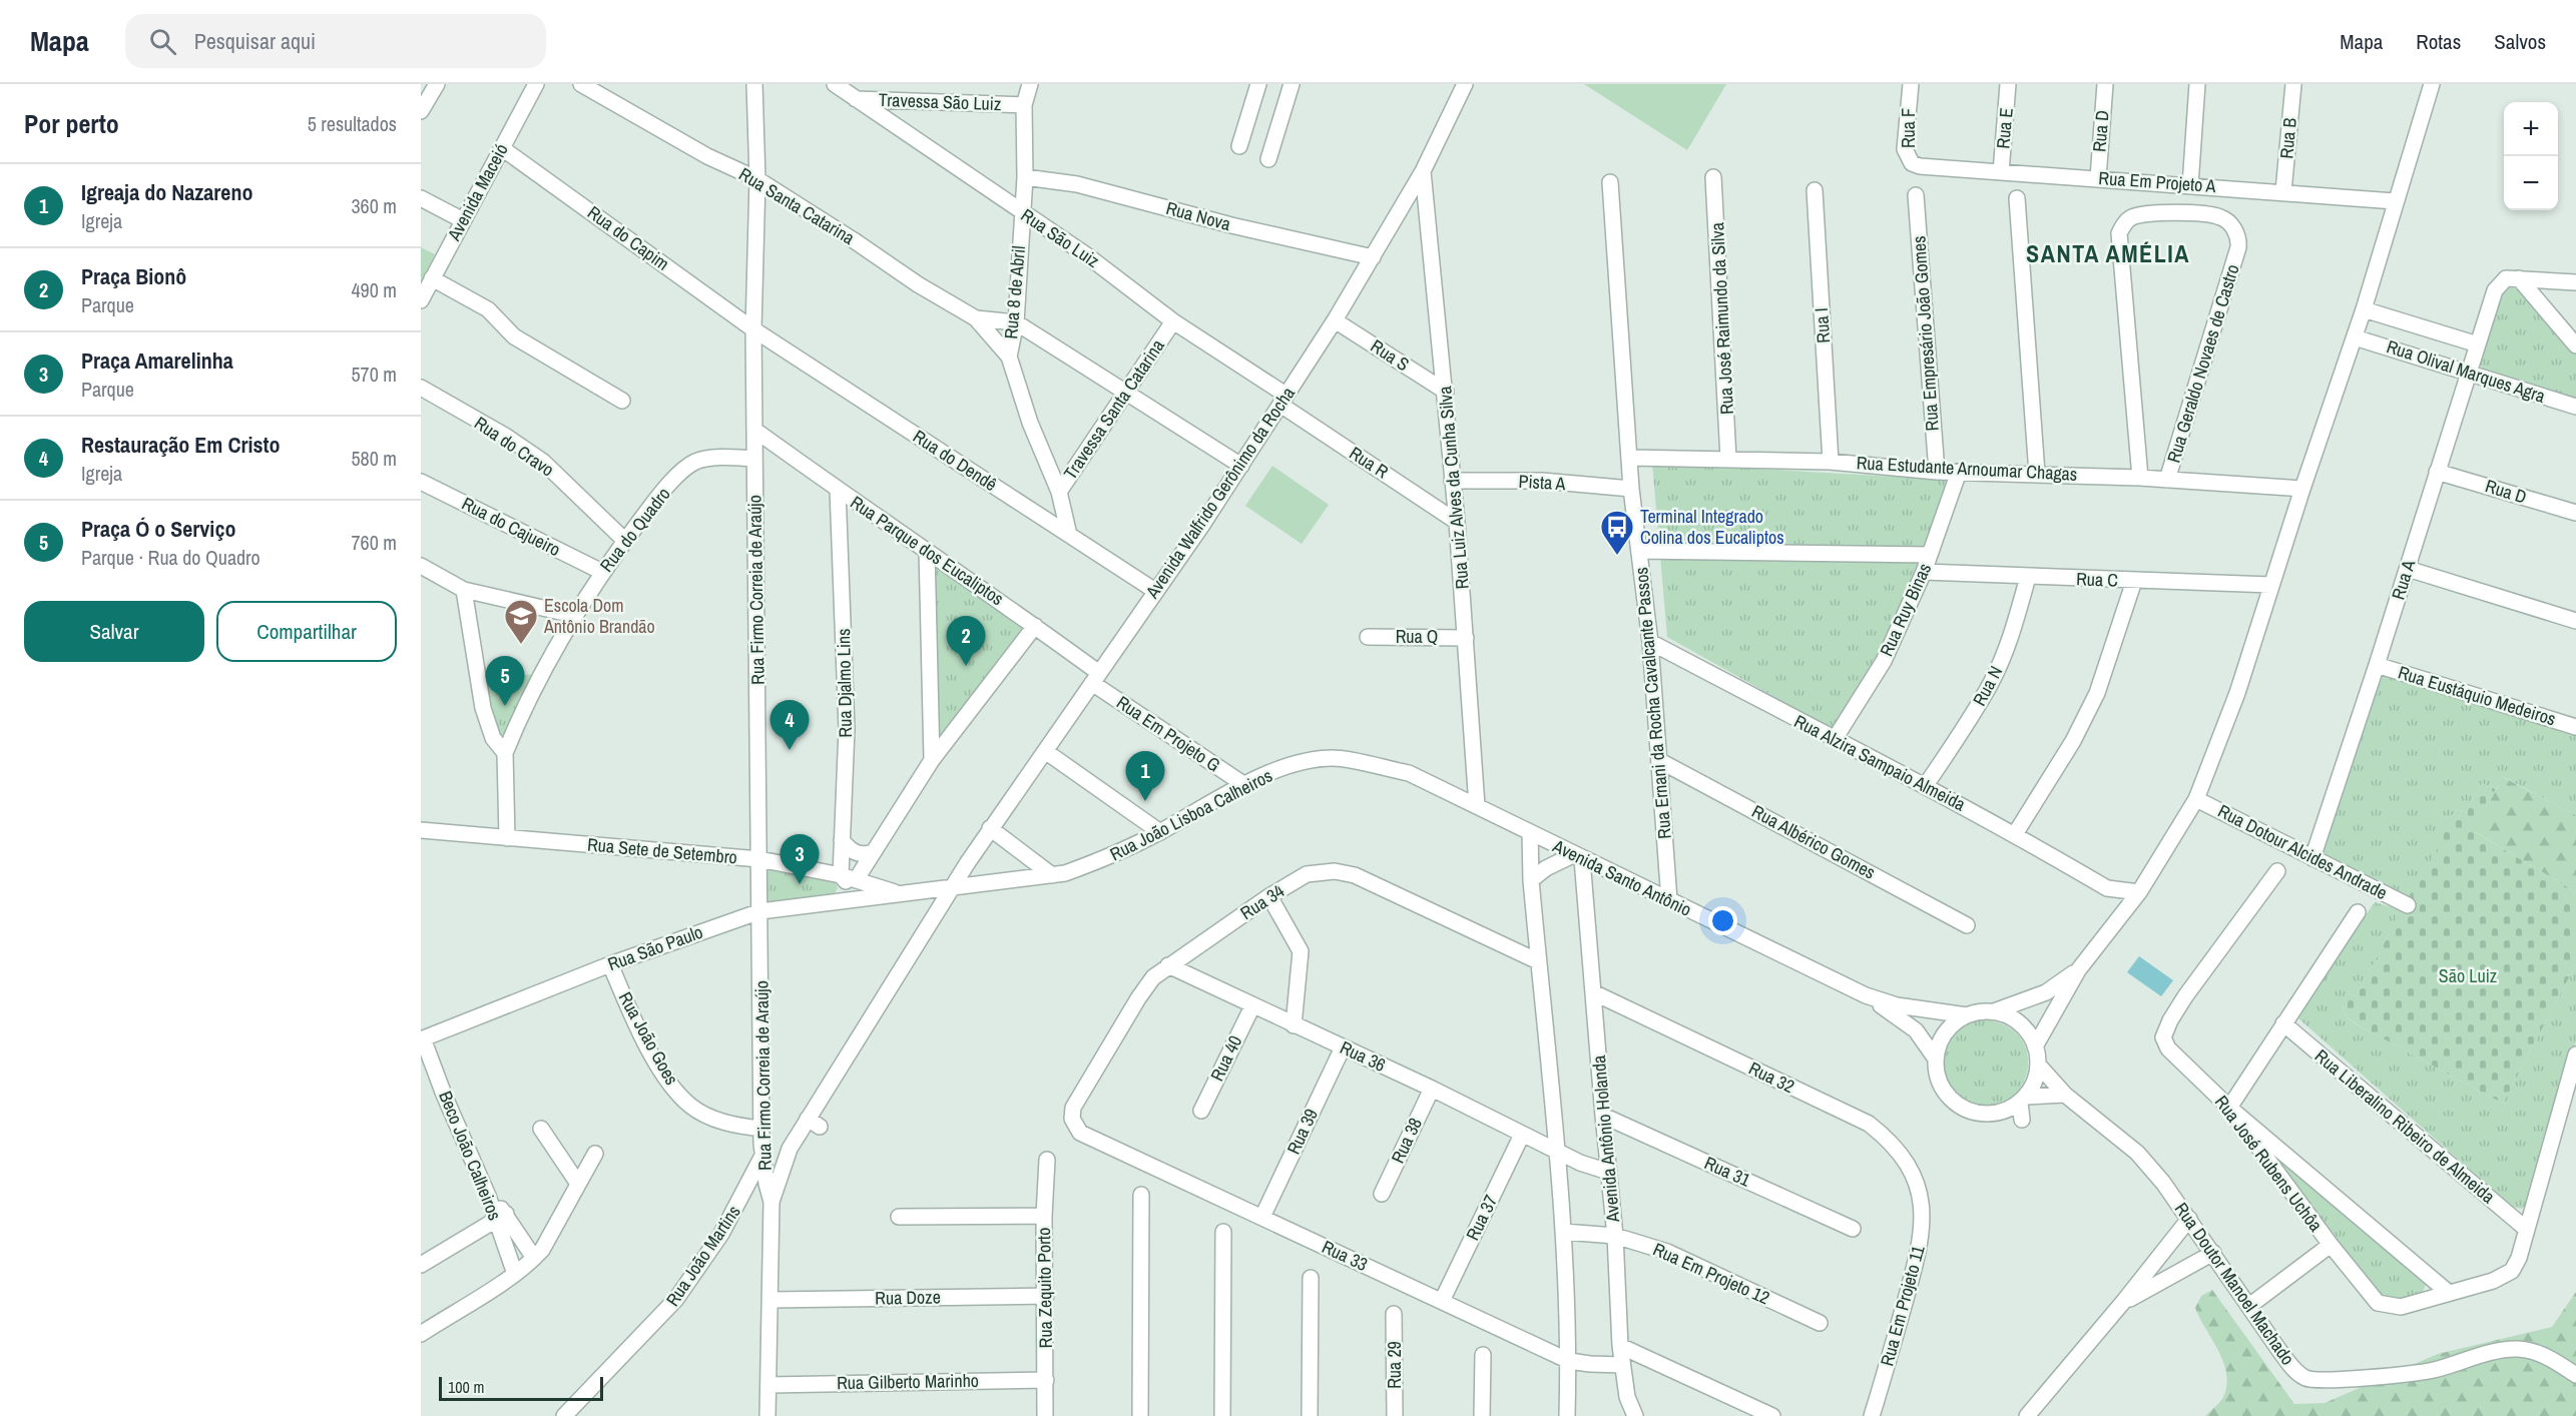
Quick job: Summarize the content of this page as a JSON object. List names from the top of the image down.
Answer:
{
  "streets": {
    "street": [
      "Travessa São Luiz",
      "Rua F",
      "Rua E",
      "Rua D",
      "Rua B",
      "Rua Em Projeto A",
      "Avenida Maceió",
      "Rua Santa Catarina",
      "Rua Nova",
      "Rua do Capim",
      "Rua São Luiz",
      "Rua 8 de Abril",
      "Rua José Raimundo da Silva",
      "Rua I",
      "Rua Empresário João Gomes",
      "Rua S",
      "Rua Geraldo Novaes de Castro",
      "Rua Olival Marques Agra",
      "Travessa Santa Catarina",
      "Rua do Cravo",
      "Rua do Dendê",
      "Rua R",
      "Rua Estudante Arnoumar Chagas",
      "Pista A",
      "Rua Luiz Alves da Cunha Silva",
      "Avenida Walfrido Gerônimo da Rocha",
      "Rua do Cajueiro",
      "Rua do Quadro",
      "Rua Parque dos Eucaliptos",
      "Rua C",
      "Rua A",
      "Rua Firmo Correia de Araújo",
      "Rua Ruy Binas",
      "Rua Q",
      "Rua Djalmo Lins",
      "Rua N",
      "Rua Eustáquio Medeiros",
      "Rua Ernani da Rocha Cavalcante Passos",
      "Rua Em Projeto G",
      "Rua Alzira Sampaio Almeida",
      "Rua João Lisboa Calheiros",
      "Rua Albérico Gomes",
      "Rua Sete de Setembro",
      "Rua Dotour Alcides Andrade",
      "Avenida Santo Antônio",
      "Rua 34",
      "Rua São Paulo",
      "Rua João Goes",
      "Rua 36",
      "Rua 40",
      "Rua 32",
      "Rua Liberalino Ribeiro de Almeida",
      "Rua 39",
      "Avenida Antônio Holanda",
      "Rua 38",
      "Beco João Calheiros",
      "Rua José Rubens Uchôa",
      "Rua 31",
      "Rua 37",
      "Rua João Martins",
      "Rua 33",
      "Rua Em Projeto 12",
      "Rua Doutor Manoel Machado",
      "Rua Zequito Porto",
      "Rua Doze",
      "Rua Em Projeto 11",
      "Rua 29",
      "Rua Gilberto Marinho"
    ]
  },
  "crossings": [
    ["Travessa São Luiz", "Rua São Luiz"],
    ["Travessa São Luiz", "Rua 8 de Abril"],
    ["Rua F", "Rua Em Projeto A"],
    ["Rua E", "Rua Em Projeto A"],
    ["Rua D", "Rua Em Projeto A"],
    ["Rua D", "Rua A"],
    ["Rua B", "Rua Em Projeto A"],
    ["Avenida Maceió", "Rua do Capim"],
    ["Rua Santa Catarina", "Rua 8 de Abril"],
    ["Rua Santa Catarina", "Travessa Santa Catarina"],
    ["Rua Santa Catarina", "Avenida Walfrido Gerônimo da Rocha"],
    ["Rua Santa Catarina", "Rua Firmo Correia de Araújo"],
    ["Rua Nova", "Rua 8 de Abril"],
    ["Rua Nova", "Avenida Walfrido Gerônimo da Rocha"],
    ["Rua do Capim", "Rua do Dendê"],
    ["Rua do Capim", "Rua Firmo Correia de Araújo"],
    ["Rua São Luiz", "Rua 8 de Abril"],
    ["Rua São Luiz", "Travessa Santa Catarina"],
    ["Rua São Luiz", "Rua R"],
    ["Rua São Luiz", "Avenida Walfrido Gerônimo da Rocha"],
    ["Rua 8 de Abril", "Travessa Santa Catarina"],
    ["Rua José Raimundo da Silva", "Rua Estudante Arnoumar Chagas"],
    ["Rua I", "Rua Estudante Arnoumar Chagas"],
    ["Rua Empresário João Gomes", "Rua Estudante Arnoumar Chagas"],
    ["Rua S", "Rua Luiz Alves da Cunha Silva"],
    ["Rua S", "Avenida Walfrido Gerônimo da Rocha"],
    ["Rua Geraldo Novaes de Castro", "Rua Estudante Arnoumar Chagas"],
    ["Rua Olival Marques Agra", "Rua A"],
    ["Travessa Santa Catarina", "Rua do Dendê"],
    ["Rua do Cravo", "Rua do Quadro"],
    ["Rua do Dendê", "Avenida Walfrido Gerônimo da Rocha"],
    ["Rua do Dendê", "Rua Firmo Correia de Araújo"],
    ["Rua R", "Rua Luiz Alves da Cunha Silva"],
    ["Rua R", "Avenida Walfrido Gerônimo da Rocha"],
    ["Rua Estudante Arnoumar Chagas", "Rua Ruy Binas"],
    ["Rua Estudante Arnoumar Chagas", "Rua Ernani da Rocha Cavalcante Passos"],
    ["Pista A", "Rua Luiz Alves da Cunha Silva"],
    ["Pista A", "Rua Ernani da Rocha Cavalcante Passos"],
    ["Rua Luiz Alves da Cunha Silva", "Avenida Walfrido Gerônimo da Rocha"],
    ["Rua Luiz Alves da Cunha Silva", "Rua Q"],
    ["Rua Luiz Alves da Cunha Silva", "Rua João Lisboa Calheiros"],
    ["Rua Luiz Alves da Cunha Silva", "Avenida Santo Antônio"],
    ["Avenida Walfrido Gerônimo da Rocha", "Rua Parque dos Eucaliptos"],
    ["Avenida Walfrido Gerônimo da Rocha", "Rua Firmo Correia de Araújo"],
    ["Avenida Walfrido Gerônimo da Rocha", "Rua Em Projeto G"],
    ["Avenida Walfrido Gerônimo da Rocha", "Rua João Lisboa Calheiros"],
    ["Rua do Cajueiro", "Rua do Quadro"],
    ["Rua do Quadro", "Rua Firmo Correia de Araújo"],
    ["Rua Parque dos Eucaliptos", "Rua Firmo Correia de Araújo"],
    ["Rua Parque dos Eucaliptos", "Rua Djalmo Lins"],
    ["Rua Parque dos Eucaliptos", "Rua Em Projeto G"],
    ["Rua C", "Rua Ruy Binas"],
    ["Rua C", "Rua N"],
    ["Rua A", "Rua Eustáquio Medeiros"],
    ["Rua A", "Rua Dotour Alcides Andrade"],
    ["Rua Firmo Correia de Araújo", "Rua João Lisboa Calheiros"],
    ["Rua Firmo Correia de Araújo", "Rua Sete de Setembro"],
    ["Rua Firmo Correia de Araújo", "Rua São Paulo"],
    ["Rua Firmo Correia de Araújo", "Rua João Goes"],
    ["Rua Firmo Correia de Araújo", "Rua João Martins"],
    ["Rua Firmo Correia de Araújo", "Rua Doze"],
    ["Rua Firmo Correia de Araújo", "Rua Gilberto Marinho"],
    ["Rua Ruy Binas", "Rua Alzira Sampaio Almeida"],
    ["Rua Djalmo Lins", "Rua Sete de Setembro"],
    ["Rua Djalmo Lins", "Rua São Paulo"],
    ["Rua N", "Rua Alzira Sampaio Almeida"],
    ["Rua Ernani da Rocha Cavalcante Passos", "Rua Alzira Sampaio Almeida"],
    ["Rua Ernani da Rocha Cavalcante Passos", "Rua Albérico Gomes"],
    ["Rua Ernani da Rocha Cavalcante Passos", "Avenida Santo Antônio"],
    ["Rua Em Projeto G", "Rua João Lisboa Calheiros"],
    ["Rua João Lisboa Calheiros", "Rua Sete de Setembro"],
    ["Rua João Lisboa Calheiros", "Avenida Santo Antônio"],
    ["Rua João Lisboa Calheiros", "Rua São Paulo"],
    ["Rua Sete de Setembro", "Rua São Paulo"],
    ["Avenida Santo Antônio", "Avenida Antônio Holanda"],
    ["Avenida Santo Antônio", "Rua Doutor Manoel Machado"],
    ["Rua 34", "Rua 36"],
    ["Rua 34", "Rua 33"],
    ["Rua São Paulo", "Rua João Goes"],
    ["Rua São Paulo", "Beco João Calheiros"],
    ["Rua João Goes", "Rua João Martins"],
    ["Rua 36", "Rua 40"],
    ["Rua 36", "Rua 39"],
    ["Rua 36", "Avenida Antônio Holanda"],
    ["Rua 36", "Rua 38"],
    ["Rua 36", "Rua 37"],
    ["Rua 32", "Avenida Antônio Holanda"],
    ["Rua 32", "Rua Em Projeto 11"],
    ["Rua 39", "Rua 33"],
    ["Avenida Antônio Holanda", "Rua 31"],
    ["Avenida Antônio Holanda", "Rua 33"],
    ["Avenida Antônio Holanda", "Rua Em Projeto 12"],
    ["Rua 37", "Rua 33"],
    ["Rua Zequito Porto", "Rua Doze"],
    ["Rua Zequito Porto", "Rua Gilberto Marinho"]
  ],
  "districts": ["SANTA AMÉLIA"],
  "parks": ["São Luiz"],
  "places": {
    "bus stop": ["Terminal Integrado Colina dos Eucaliptos"],
    "school or university": ["Escola Dom Antônio Brandão"]
  },
  "scale_bar": "100 m",
  "page": {
    "header": "Mapa",
    "search": "Pesquisar aqui",
    "nav": ["Mapa", "Rotas", "Salvos"],
    "heading": ["Por perto", "5 resultados"],
    "map_buttons": ["+", "−"],
    "list": [
      {
        "mark": "1",
        "name": "Igreaja do Nazareno",
        "note": "Igreja",
        "value": "360 m"
      },
      {
        "mark": "2",
        "name": "Praça Bionô",
        "note": "Parque",
        "value": "490 m"
      },
      {
        "mark": "3",
        "name": "Praça Amarelinha",
        "note": "Parque",
        "value": "570 m"
      },
      {
        "mark": "4",
        "name": "Restauração Em Cristo",
        "note": "Igreja",
        "value": "580 m"
      },
      {
        "mark": "5",
        "name": "Praça Ó o Serviço",
        "note": "Parque · Rua do Quadro",
        "value": "760 m"
      }
    ],
    "buttons": ["Salvar", "Compartilhar"],
    "pins": [
      "2",
      "5",
      "4",
      "1",
      "3"
    ],
    "scale": "100 m"
  }
}
